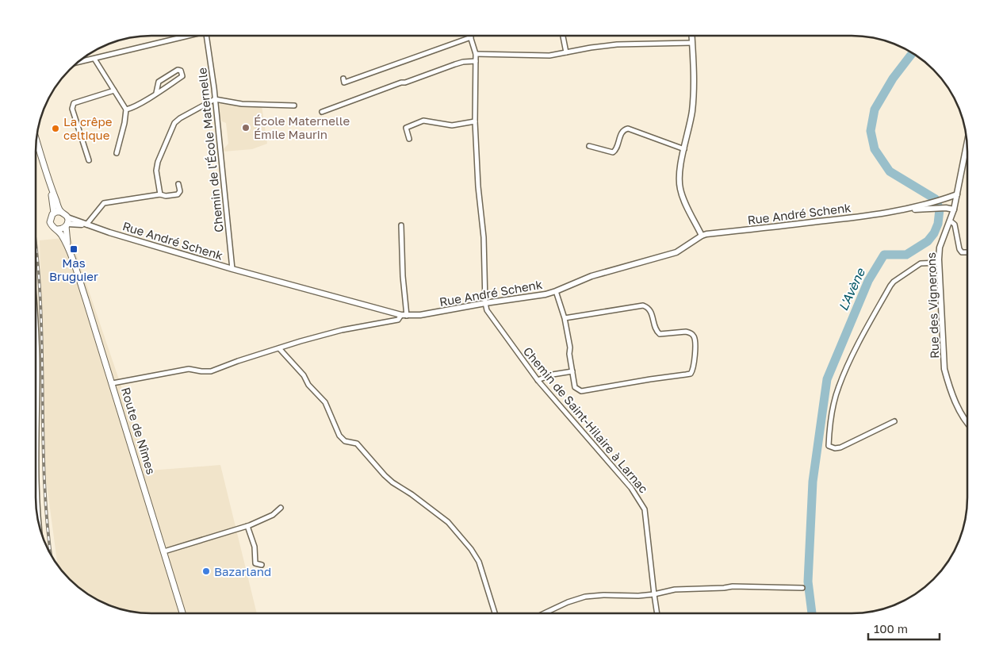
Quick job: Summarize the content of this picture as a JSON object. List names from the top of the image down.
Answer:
{
  "streets": {
    "main road": ["Route de Nîmes"],
    "street": [
      "Chemin de l'École Maternelle",
      "Rue André Schenk",
      "Rue des Vignerons",
      "Chemin de Saint-Hilaire à Larnac"
    ]
  },
  "crossings": [
    ["Chemin de l'École Maternelle", "Rue André Schenk"],
    ["Rue André Schenk", "Rue des Vignerons"],
    ["Rue André Schenk", "Chemin de Saint-Hilaire à Larnac"],
    ["Rue André Schenk", "Route de Nîmes"]
  ],
  "water": ["L'Avène"],
  "places": {
    "other": ["École Maternelle Émile Maurin", "La crêpe celtique", "Bazarland"],
    "transit": ["Mas Bruguier"]
  },
  "scale_bar": "100 m"
}
